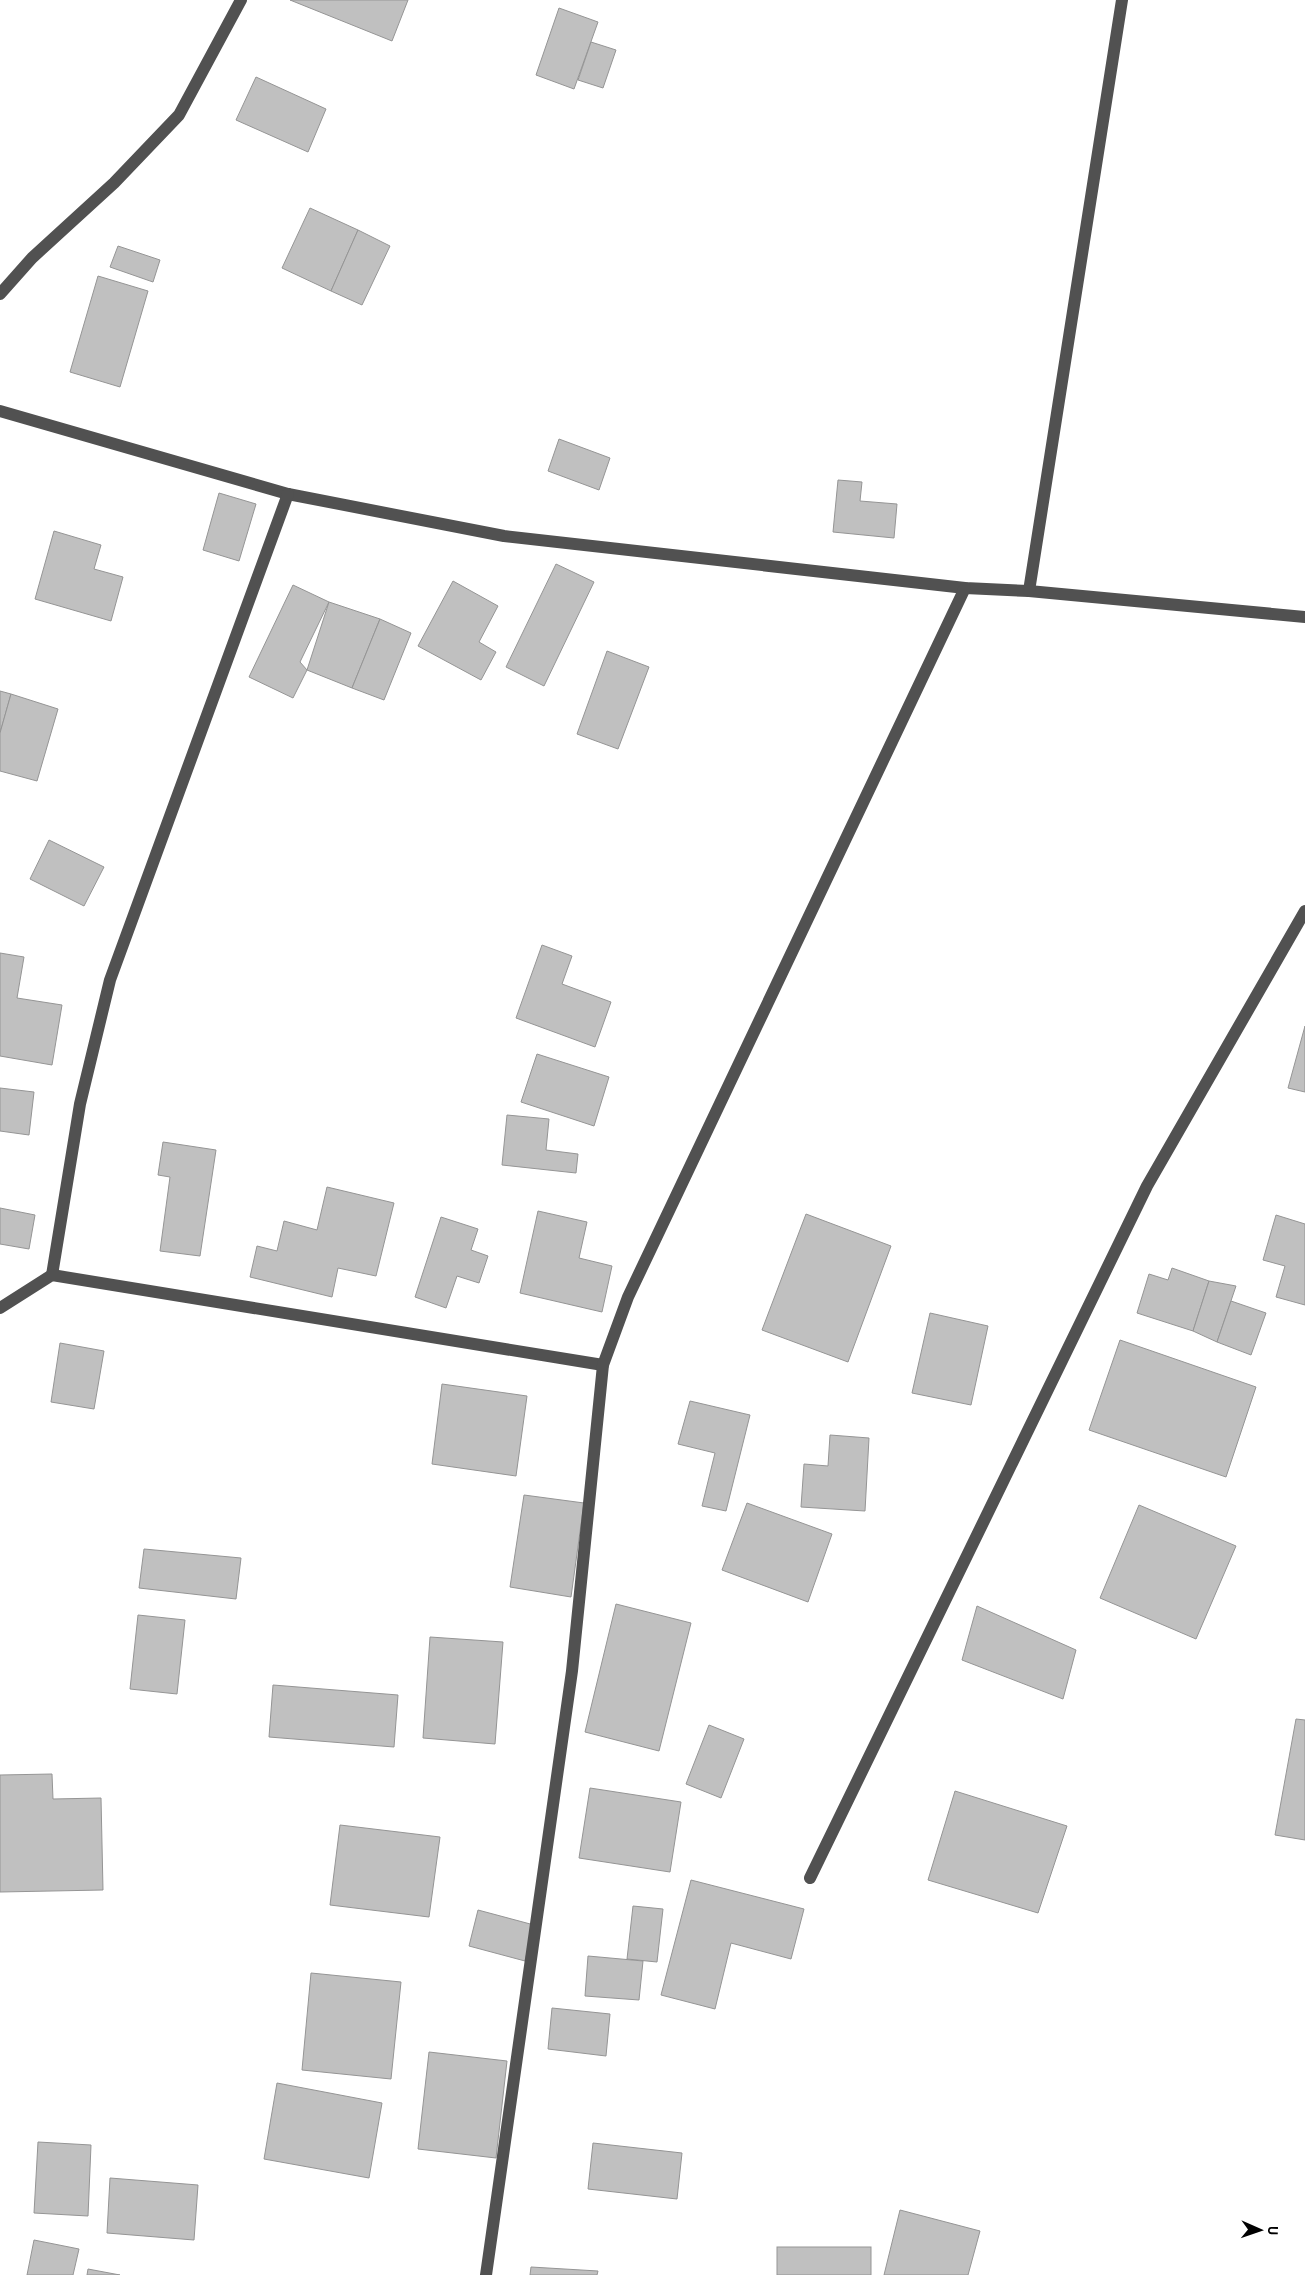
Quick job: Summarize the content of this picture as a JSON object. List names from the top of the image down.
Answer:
{
  "north": "right"
}
